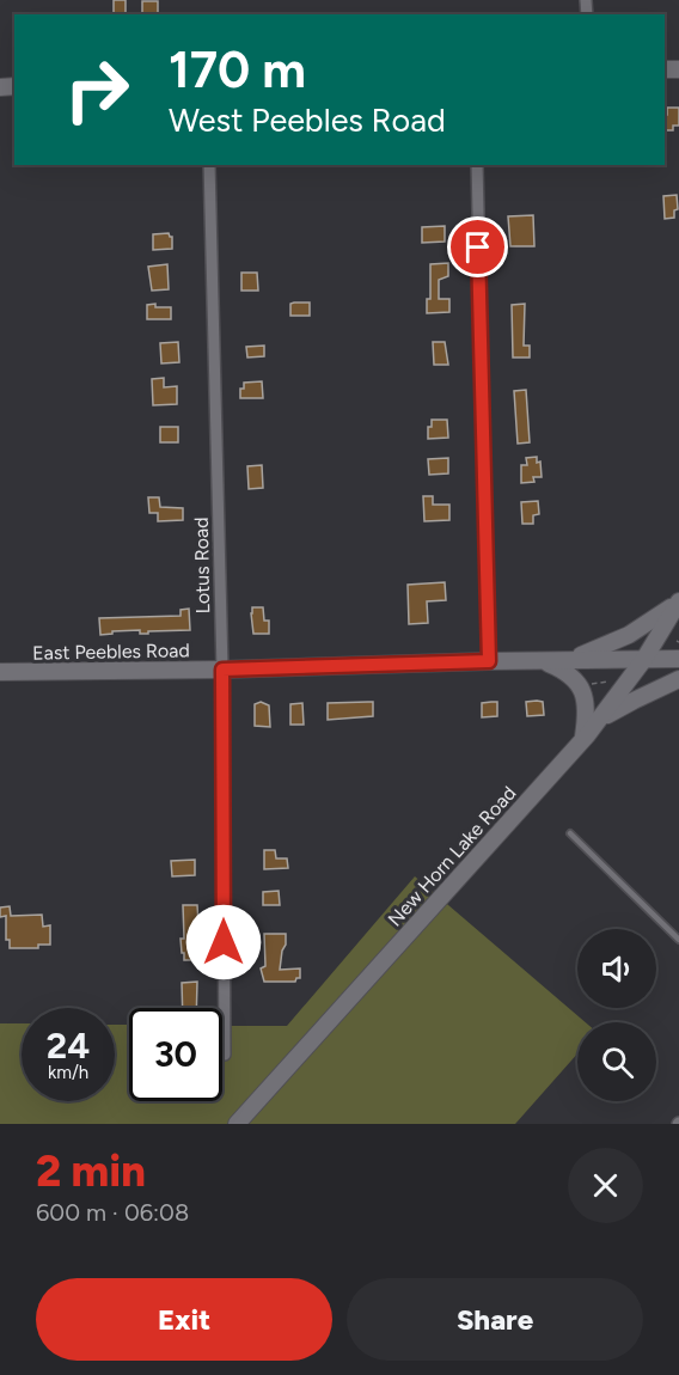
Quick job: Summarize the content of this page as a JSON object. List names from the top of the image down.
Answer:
{
  "streets": {
    "main road": ["East Peebles Road", "New Horn Lake Road"],
    "street": ["Lotus Road"]
  },
  "crossings": [
    ["Lotus Road", "East Peebles Road"],
    ["East Peebles Road", "New Horn Lake Road"]
  ],
  "page": {
    "turn": ["170 m", "West Peebles Road"],
    "speed": "24 km/h",
    "limit": "30",
    "heading": ["2 min", "600 m · 06:08"],
    "buttons": ["Exit", "Share"]
  }
}
